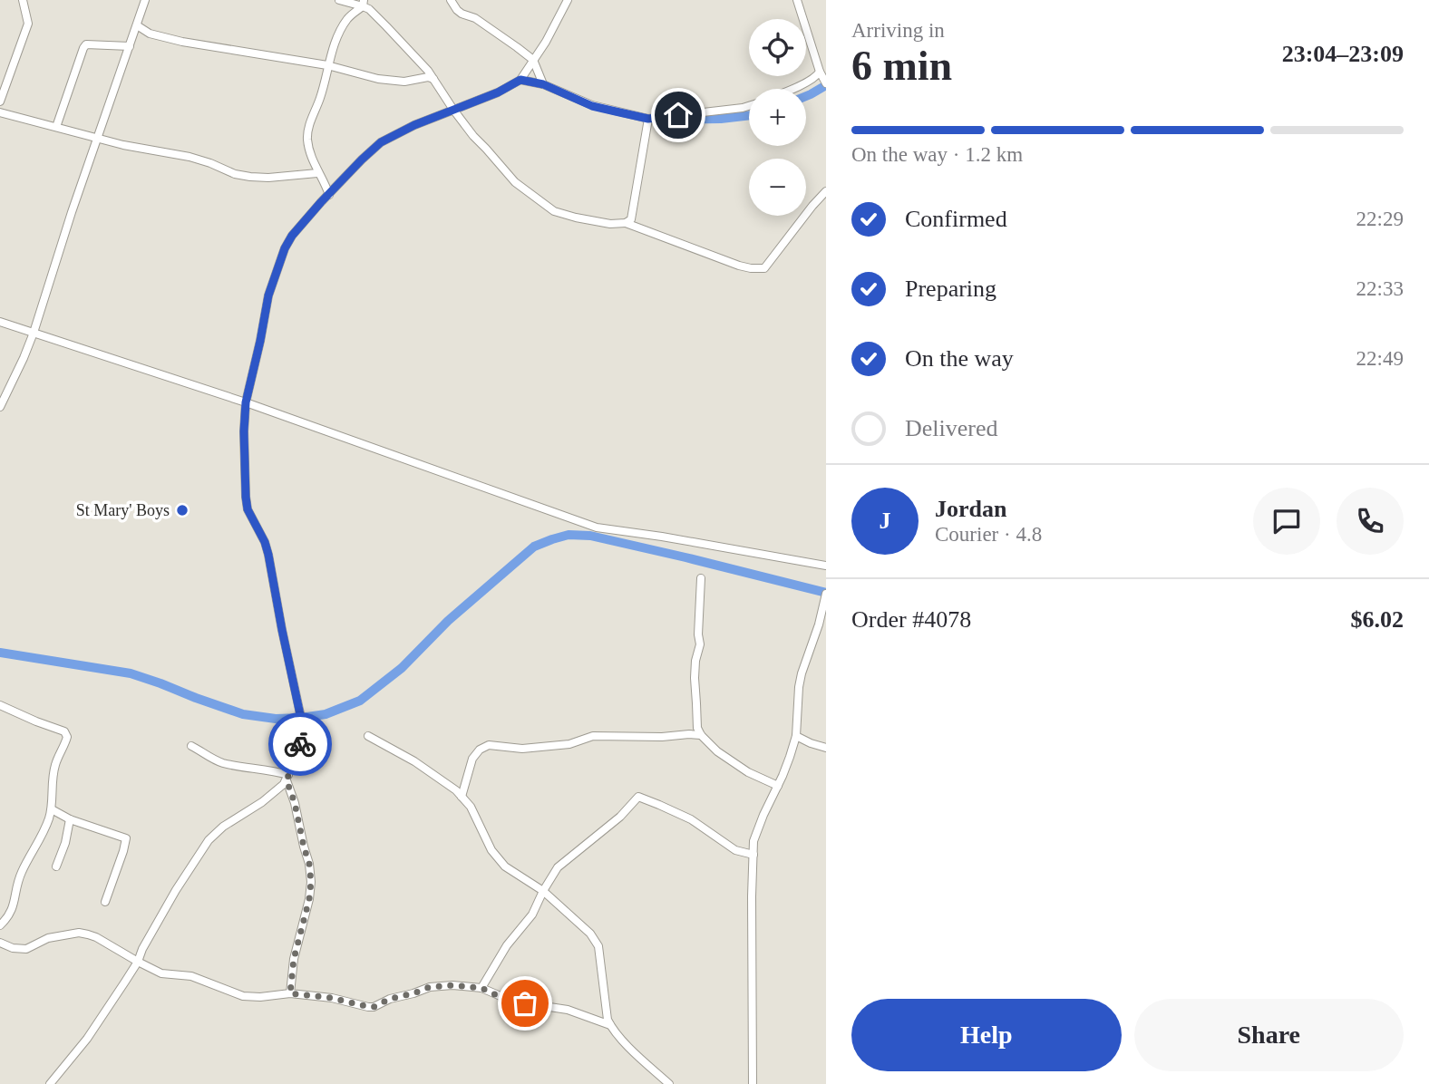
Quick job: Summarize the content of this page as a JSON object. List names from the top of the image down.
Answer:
{
  "places": ["St Mary' Boys"],
  "page": {
    "heading": ["6 min", "Arriving in", "23:04–23:09"],
    "panel": [
      "Jordan",
      "Courier · 4.8",
      "Order #4078",
      "$6.02"
    ],
    "map_buttons": ["+", "−"],
    "bar": "On the way · 1.2 km",
    "list": [
      ["Confirmed", "22:29"],
      ["Preparing", "22:33"],
      ["On the way", "22:49"],
      "Delivered"
    ],
    "round": "J",
    "buttons": ["Help", "Share"]
  }
}
